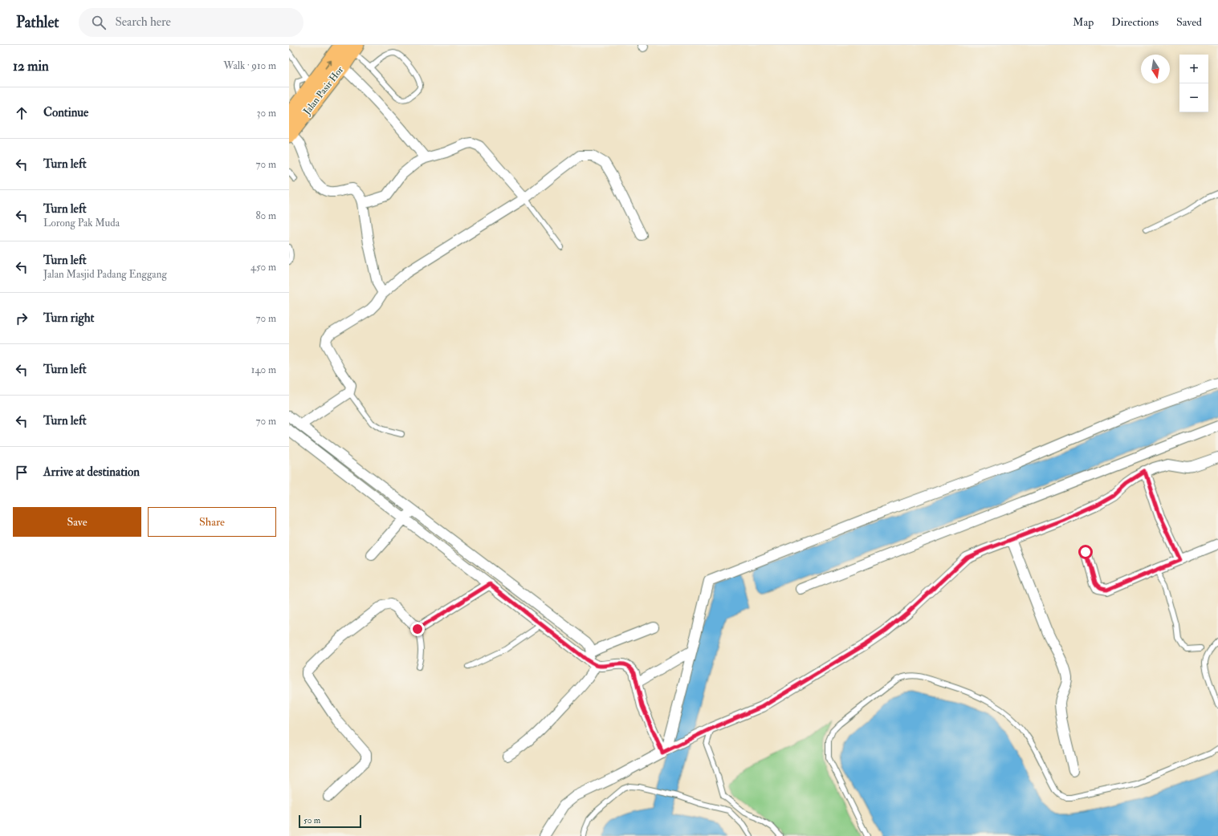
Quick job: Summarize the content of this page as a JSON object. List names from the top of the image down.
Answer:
{
  "streets": {
    "main road": ["Jalan Pasir Hor"]
  },
  "scale_bar": "50 m",
  "north": "bottom",
  "page": {
    "header": "Pathlet",
    "search": "Search here",
    "nav": ["Map", "Directions", "Saved"],
    "heading": ["12 min", "Walk · 910 m"],
    "map_buttons": ["+", "−"],
    "list": [
      ["Continue", "30 m"],
      ["Turn left", "70 m"],
      ["Turn left", "Lorong Pak Muda", "80 m"],
      ["Turn left", "Jalan Masjid Padang Enggang", "450 m"],
      ["Turn right", "70 m"],
      ["Turn left", "140 m"],
      ["Turn left", "70 m"],
      "Arrive at destination"
    ],
    "buttons": ["Save", "Share"],
    "scale": "50 m"
  }
}
